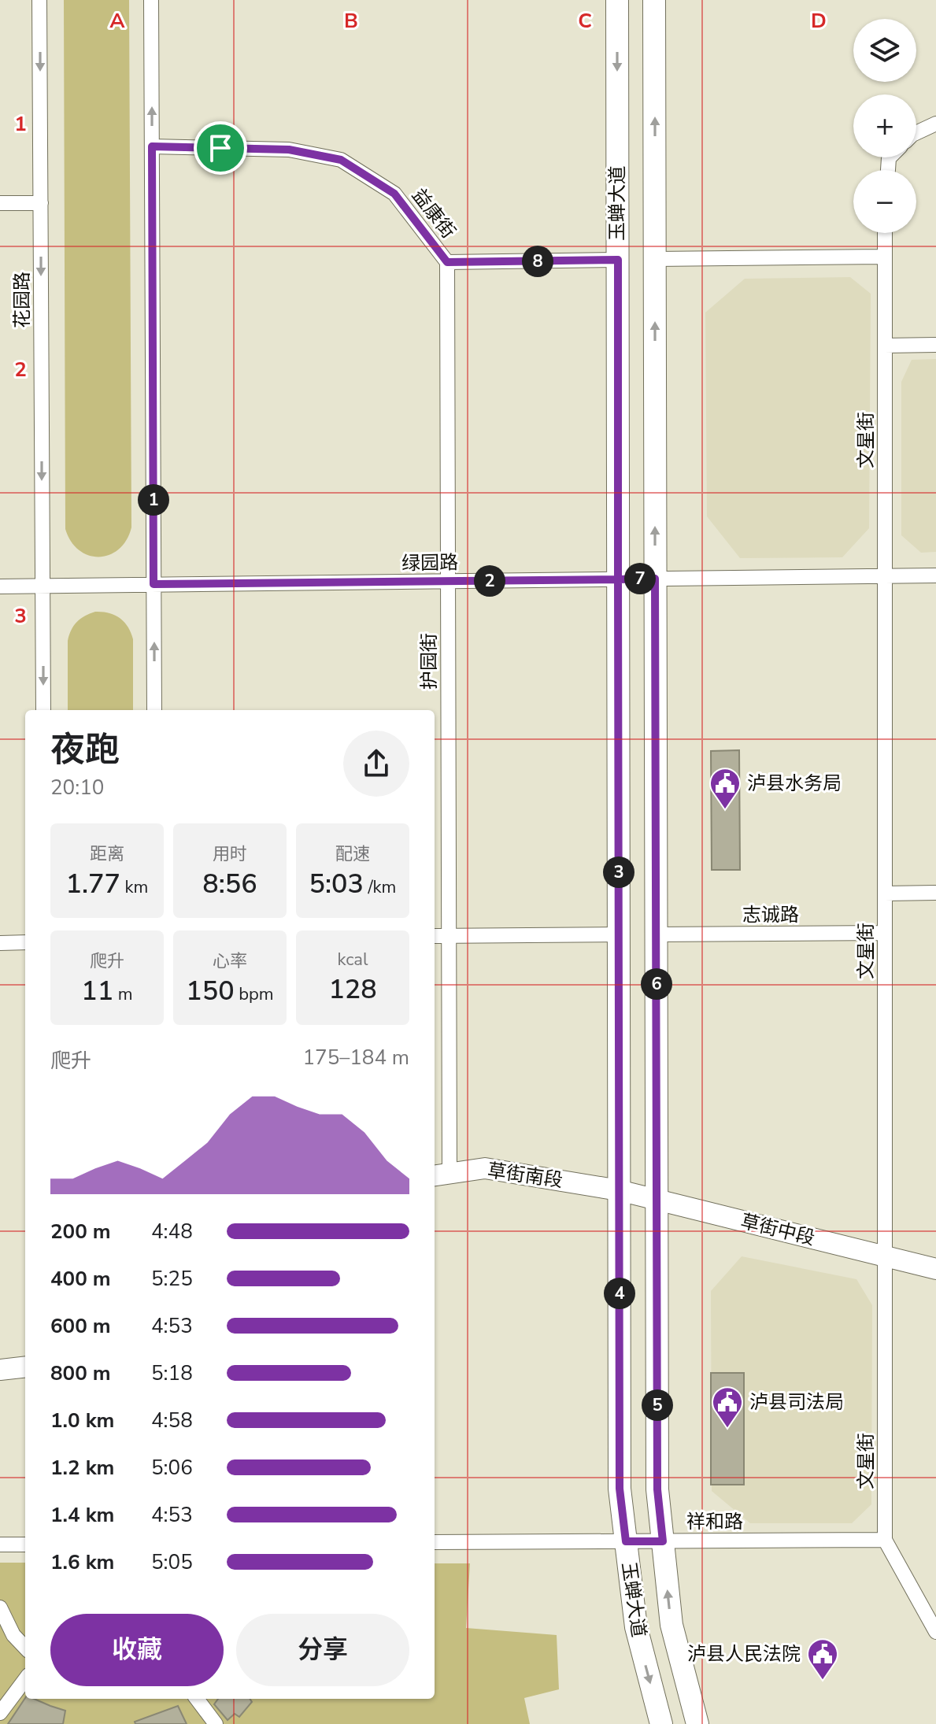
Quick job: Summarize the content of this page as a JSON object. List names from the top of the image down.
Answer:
{
  "streets": {
    "main road": ["玉蝉大道", "草街南段", "草街中段"],
    "street": [
      "益康街",
      "花园路",
      "文星街",
      "绿园路",
      "护园街",
      "志诚路",
      "祥和路"
    ]
  },
  "crossings": [
    ["玉蝉大道", "益康街"],
    ["玉蝉大道", "绿园路"],
    ["玉蝉大道", "志诚路"],
    ["玉蝉大道", "草街南段"],
    ["玉蝉大道", "草街中段"],
    ["玉蝉大道", "祥和路"],
    ["益康街", "护园街"],
    ["花园路", "绿园路"],
    ["文星街", "绿园路"],
    ["文星街", "志诚路"],
    ["文星街", "草街中段"],
    ["文星街", "祥和路"],
    ["绿园路", "护园街"],
    ["护园街", "草街南段"],
    ["草街南段", "草街中段"]
  ],
  "places": {
    "public building": ["泸县水务局", "泸县司法局", "泸县人民法院"]
  },
  "page": {
    "map_buttons": ["+", "−"],
    "pins": [
      "8",
      "1",
      "7",
      "2",
      "3",
      "6",
      "4",
      "5"
    ],
    "heading": ["夜跑", "20:10"],
    "stats": [
      ["距离", "1.77 km"],
      ["用时", "8:56"],
      ["配速", "5:03 /km"],
      ["爬升", "11 m"],
      ["心率", "150 bpm"],
      ["kcal", "128"]
    ],
    "chart": ["爬升", "175–184 m"],
    "list": [
      {
        "name": "200 m",
        "note": "4:48"
      },
      {
        "name": "400 m",
        "note": "5:25"
      },
      {
        "name": "600 m",
        "note": "4:53"
      },
      {
        "name": "800 m",
        "note": "5:18"
      },
      {
        "name": "1.0 km",
        "note": "4:58"
      },
      {
        "name": "1.2 km",
        "note": "5:06"
      },
      {
        "name": "1.4 km",
        "note": "4:53"
      },
      {
        "name": "1.6 km",
        "note": "5:05"
      }
    ],
    "buttons": ["收藏", "分享"]
  },
  "grid": {
    "columns": [
      "A",
      "B",
      "C",
      "D"
    ],
    "rows": ["1", "2", "3"]
  }
}
